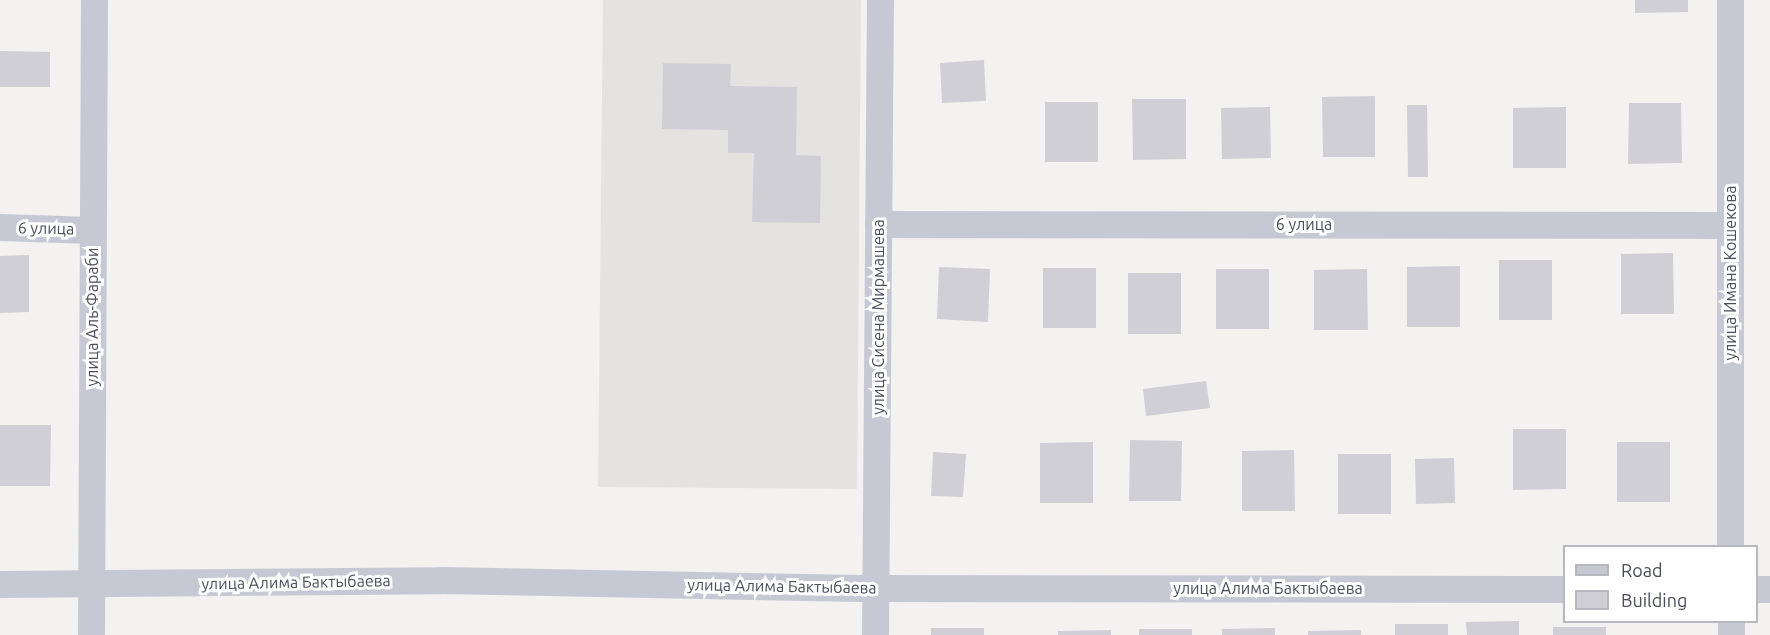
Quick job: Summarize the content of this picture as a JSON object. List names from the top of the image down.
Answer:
{
  "streets": {
    "street": [
      "6 улица",
      "улица Имана Кошекова",
      "улица Аль-Фараби",
      "улица Сисена Мирмашева",
      "улица Алима Бактыбаева"
    ]
  },
  "crossings": [
    ["6 улица", "улица Имана Кошекова"],
    ["6 улица", "улица Аль-Фараби"],
    ["6 улица", "улица Сисена Мирмашева"],
    ["улица Аль-Фараби", "улица Алима Бактыбаева"],
    ["улица Сисена Мирмашева", "улица Алима Бактыбаева"]
  ],
  "legend": ["Road", "Building"]
}
